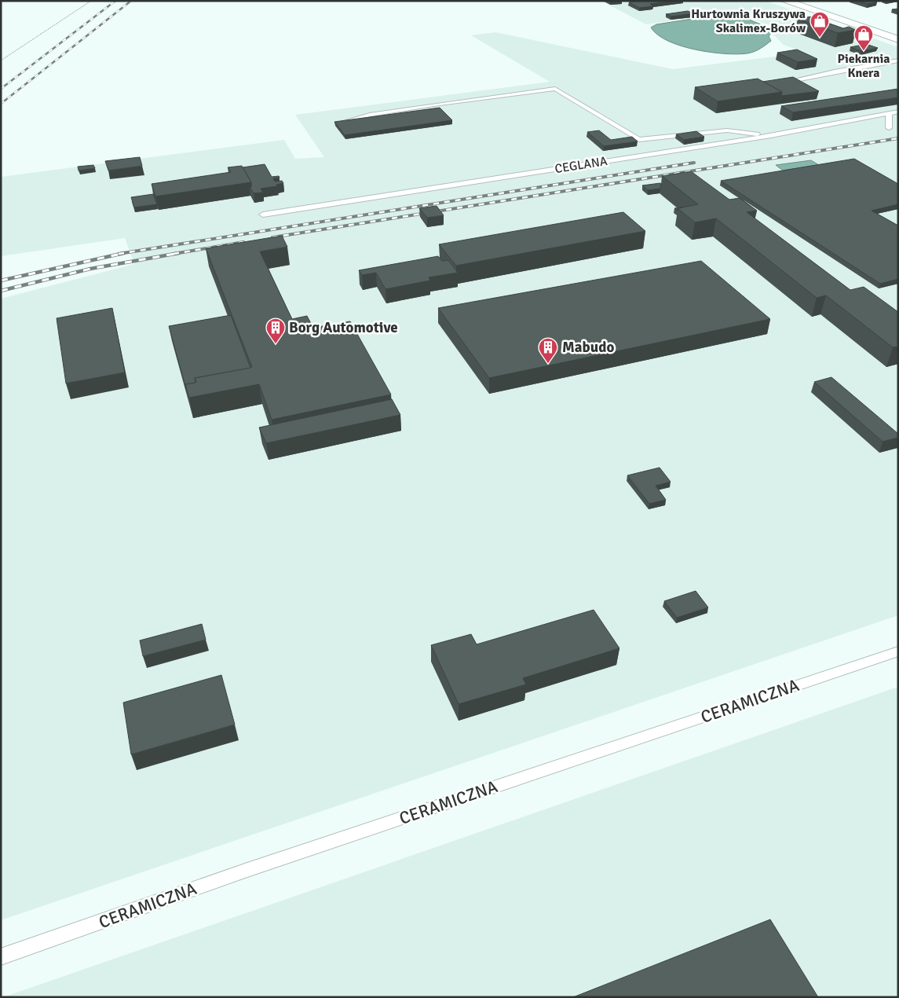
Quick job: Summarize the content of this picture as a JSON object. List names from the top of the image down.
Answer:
{
  "streets": {
    "lane": ["CEGLANA", "CERAMICZNA"]
  },
  "places": {
    "shop": ["Hurtownia Kruszywa Skalimex-Borów", "Piekarnia Knera"],
    "building": ["Borg Automotive", "Mabudo"]
  }
}
